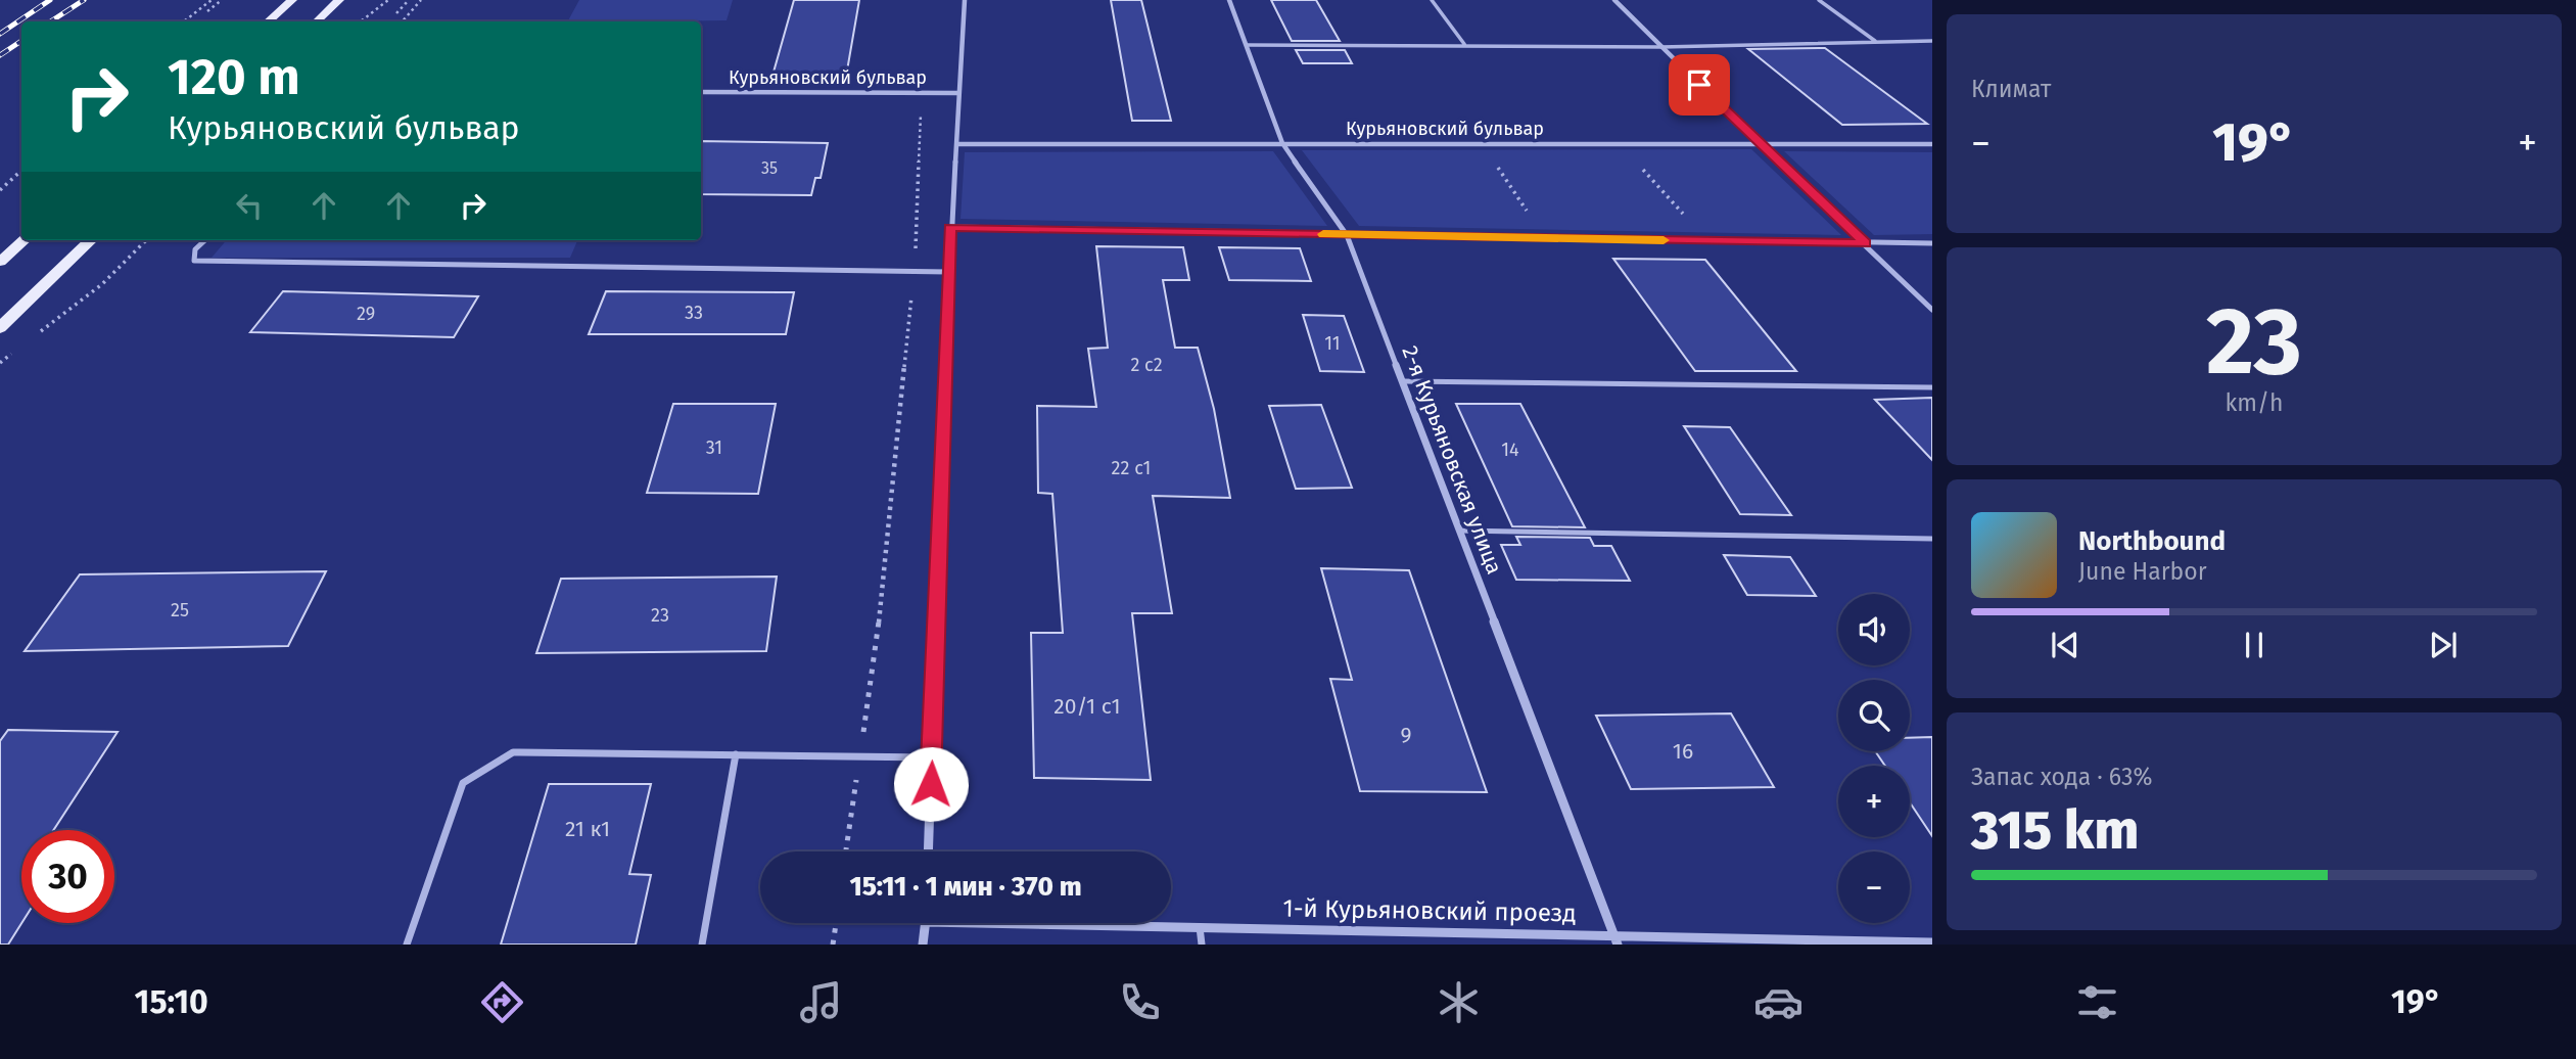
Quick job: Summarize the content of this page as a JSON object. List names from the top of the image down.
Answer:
{
  "streets": {
    "street": ["Курьяновский бульвар", "2-я Курьяновская улица", "1-й Курьяновский проезд"]
  },
  "crossings": [
    ["Курьяновский бульвар", "2-я Курьяновская улица"],
    ["2-я Курьяновская улица", "1-й Курьяновский проезд"]
  ],
  "house_numbers": [
    "35",
    "33",
    "29",
    "11",
    "2 с2",
    "31",
    "14",
    "22 с1",
    "25",
    "23",
    "20/1 с1",
    "9",
    "16",
    "21 к1"
  ],
  "page": {
    "tile": [
      "Климат",
      ["23", "km/h"],
      ["Запас хода · 63%", "315 km"]
    ],
    "turn": ["120 m", "Курьяновский бульвар"],
    "heat": ["−", "19°", "+"],
    "song": ["Northbound", "June Harbor"],
    "map_buttons": ["+", "−"],
    "limit": "30",
    "trip": "15:11 · 1 мин · 370 m",
    "tabs": ["15:10", "19°"]
  }
}
